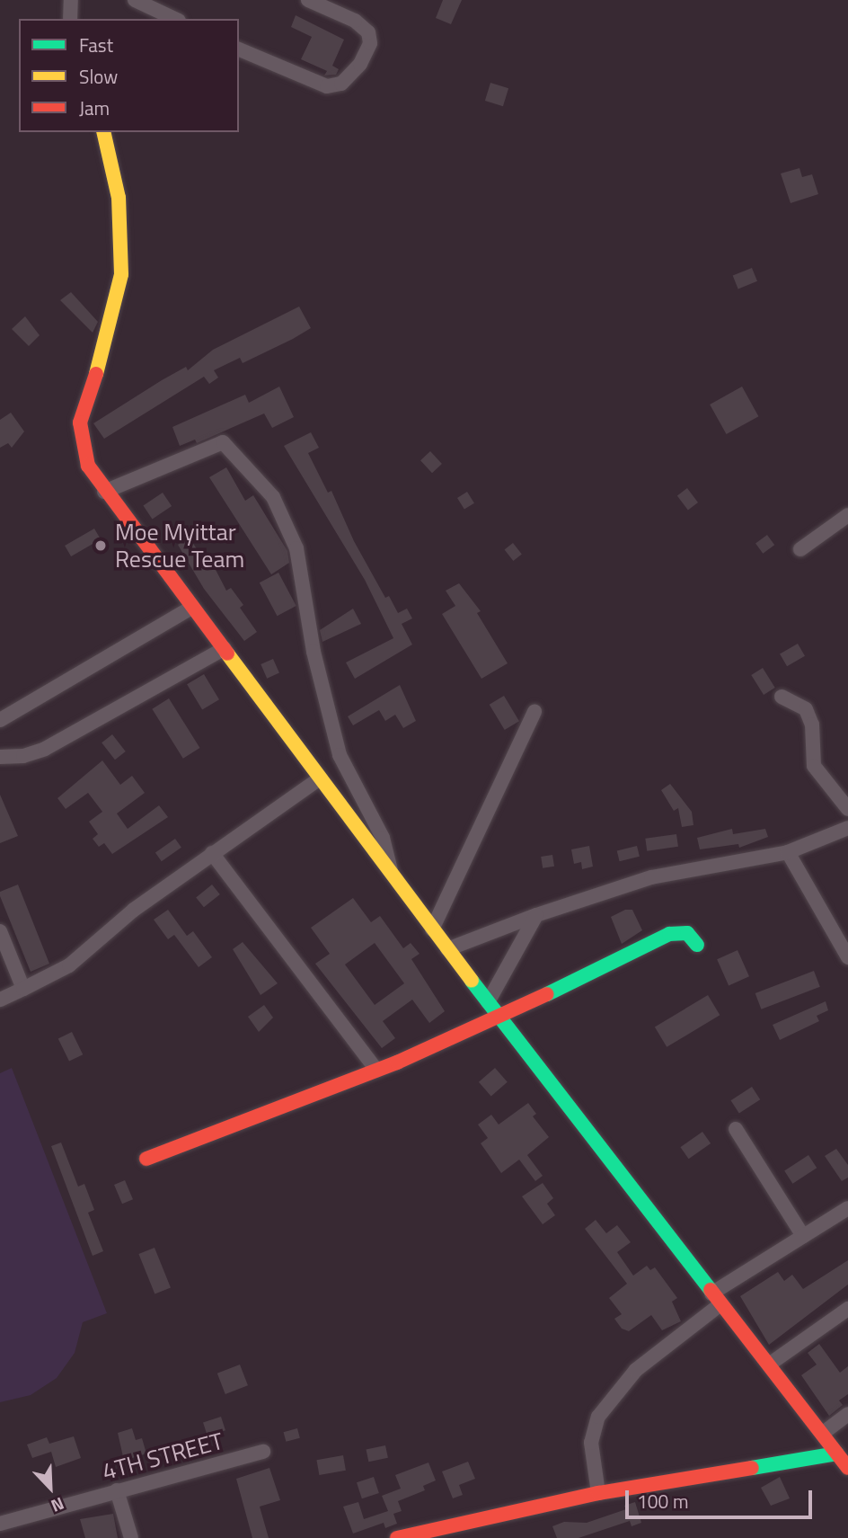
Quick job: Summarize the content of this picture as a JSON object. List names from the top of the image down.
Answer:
{
  "streets": {
    "street": ["4TH STREET"]
  },
  "places": ["Moe Myittar Rescue Team"],
  "legend": ["Fast", "Slow", "Jam"],
  "scale_bar": "100 m",
  "north": "bottom right"
}
